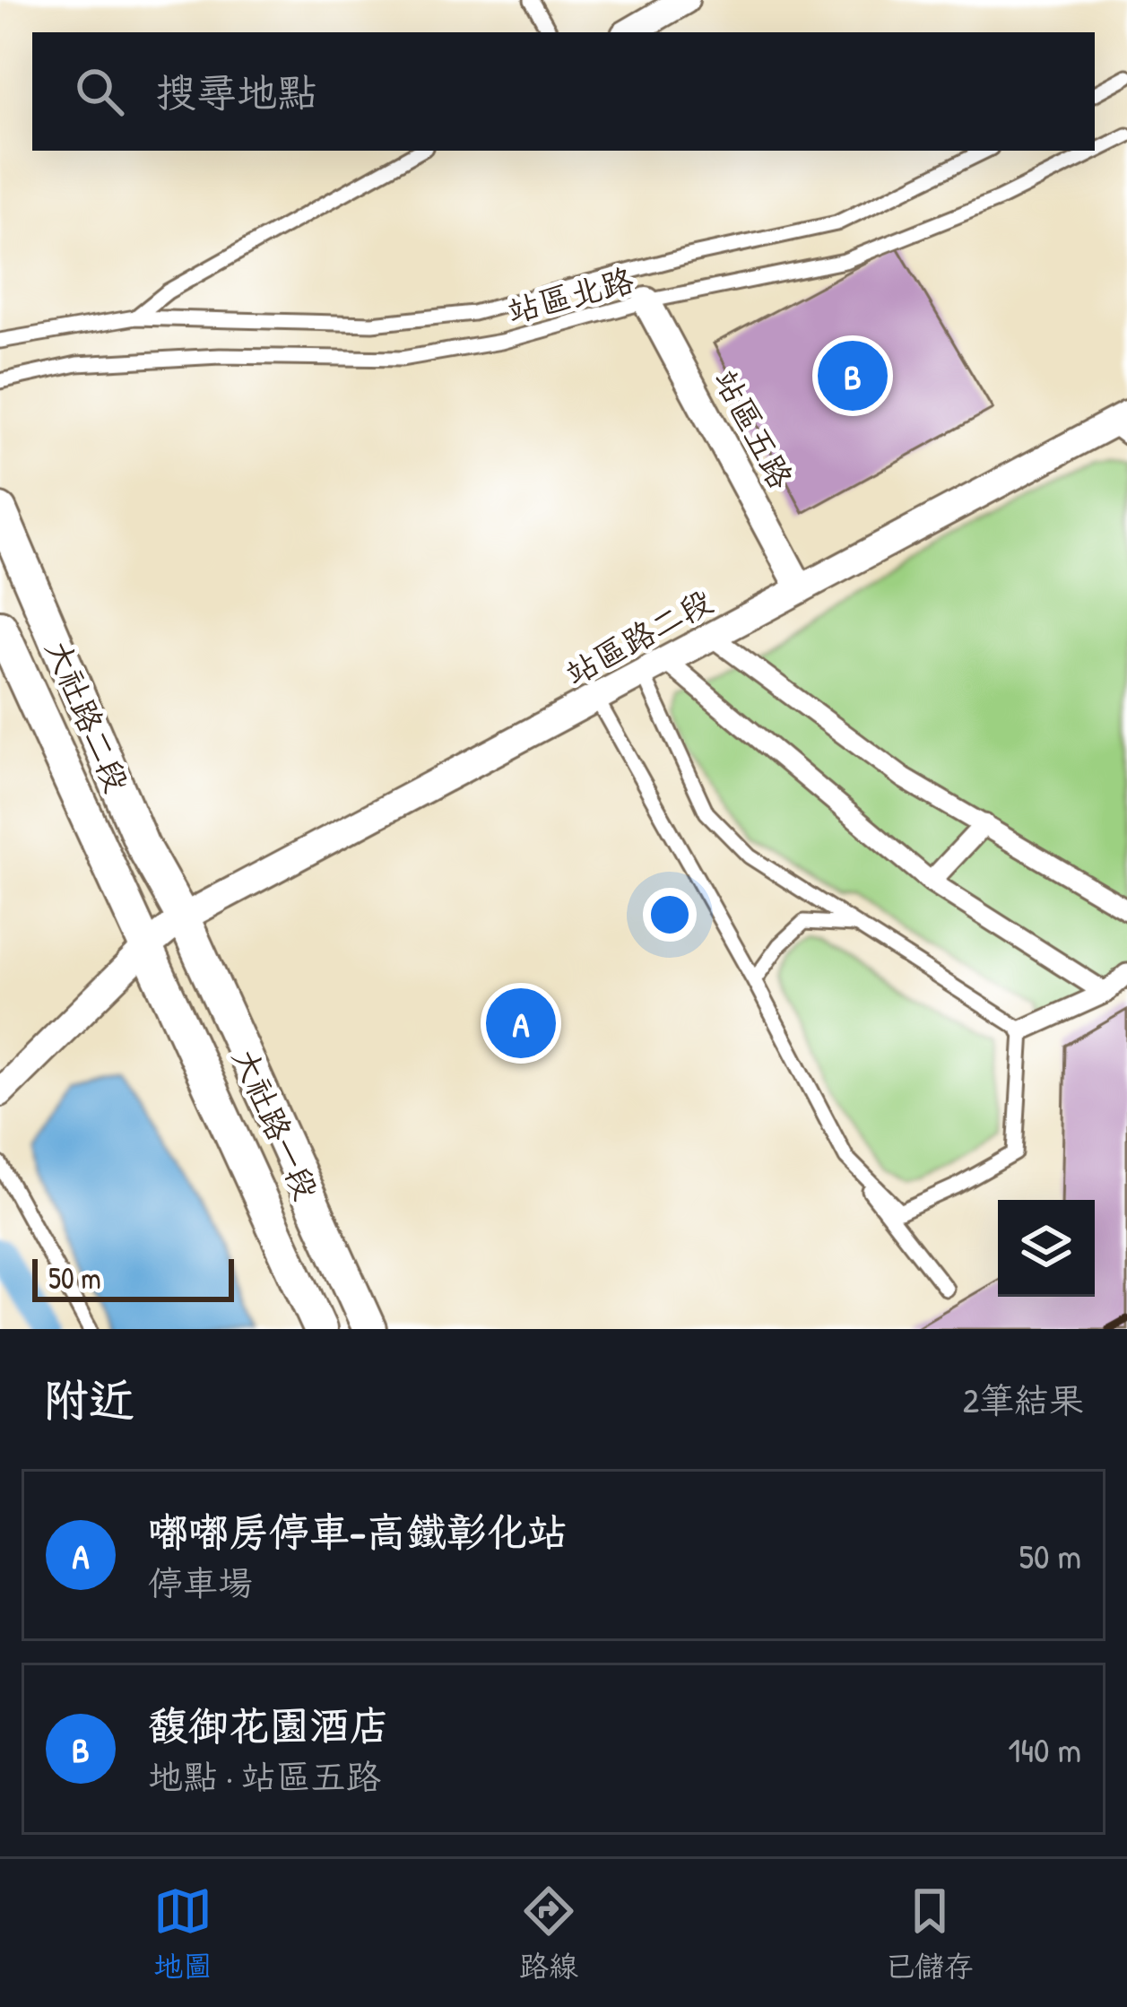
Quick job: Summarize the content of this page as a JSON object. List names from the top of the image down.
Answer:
{
  "streets": {
    "street": [
      "站區五路",
      "站區路二段",
      "大社路二段",
      "大社路一段"
    ],
    "lane": ["站區北路"]
  },
  "crossings": [
    ["站區北路", "站區五路"],
    ["站區五路", "站區路二段"],
    ["站區路二段", "大社路二段"],
    ["站區路二段", "大社路一段"],
    ["大社路二段", "大社路一段"]
  ],
  "scale_bar": "50 m",
  "page": {
    "search": "搜尋地點",
    "pins": ["B", "A"],
    "scale": "50 m",
    "heading": ["附近", "2筆結果"],
    "list": [
      {
        "mark": "A",
        "name": "嘟嘟房停車-高鐵彰化站",
        "note": "停車場",
        "value": "50 m"
      },
      {
        "mark": "B",
        "name": "馥御花園酒店",
        "note": "地點 · 站區五路",
        "value": "140 m"
      }
    ],
    "nav": ["地圖", "路線", "已儲存"]
  }
}
